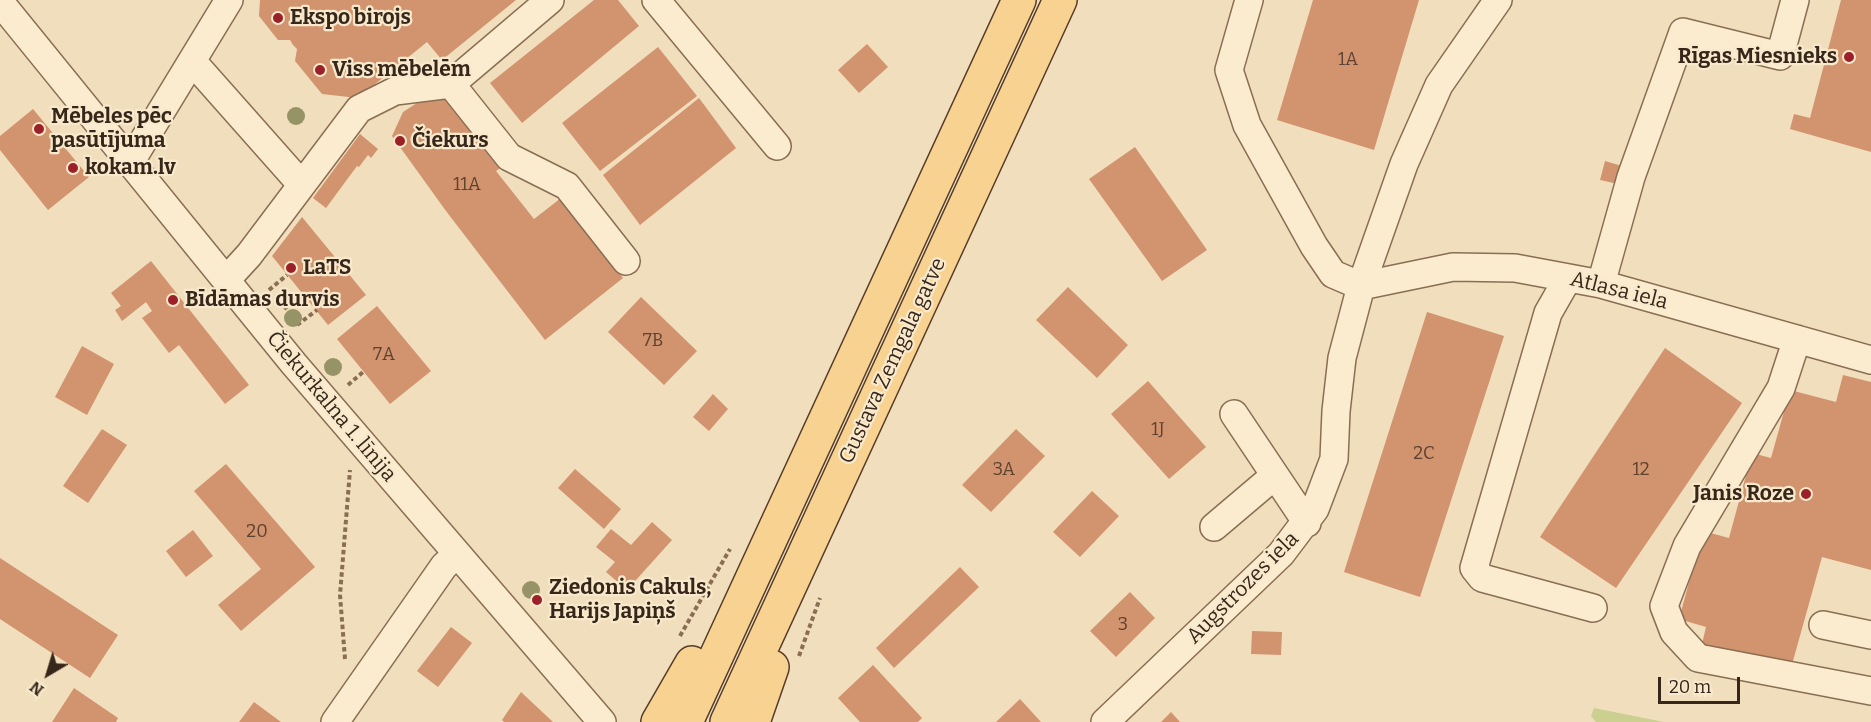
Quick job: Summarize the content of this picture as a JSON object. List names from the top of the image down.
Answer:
{
  "streets": {
    "main road": ["Gustava Zemgala gatve"],
    "street": ["Atlasa iela", "Čiekurkalna 1. līnija", "Augstrozes iela"]
  },
  "crossings": [
    ["Atlasa iela", "Augstrozes iela"]
  ],
  "places": [
    "Ekspo birojs",
    "Rīgas Miesnieks",
    "Viss mēbelēm",
    "Mēbeles pēc pasūtījuma",
    "Čiekurs",
    "kokam.lv",
    "LaTS",
    "Bīdāmas durvis",
    "Janis Roze",
    "Ziedonis Cakuls, Harijs Japiņš"
  ],
  "house_numbers": [
    "1A",
    "11A",
    "7B",
    "7A",
    "1J",
    "2C",
    "3A",
    "12",
    "20",
    "3"
  ],
  "scale_bar": "20 m",
  "north": "bottom left"
}
